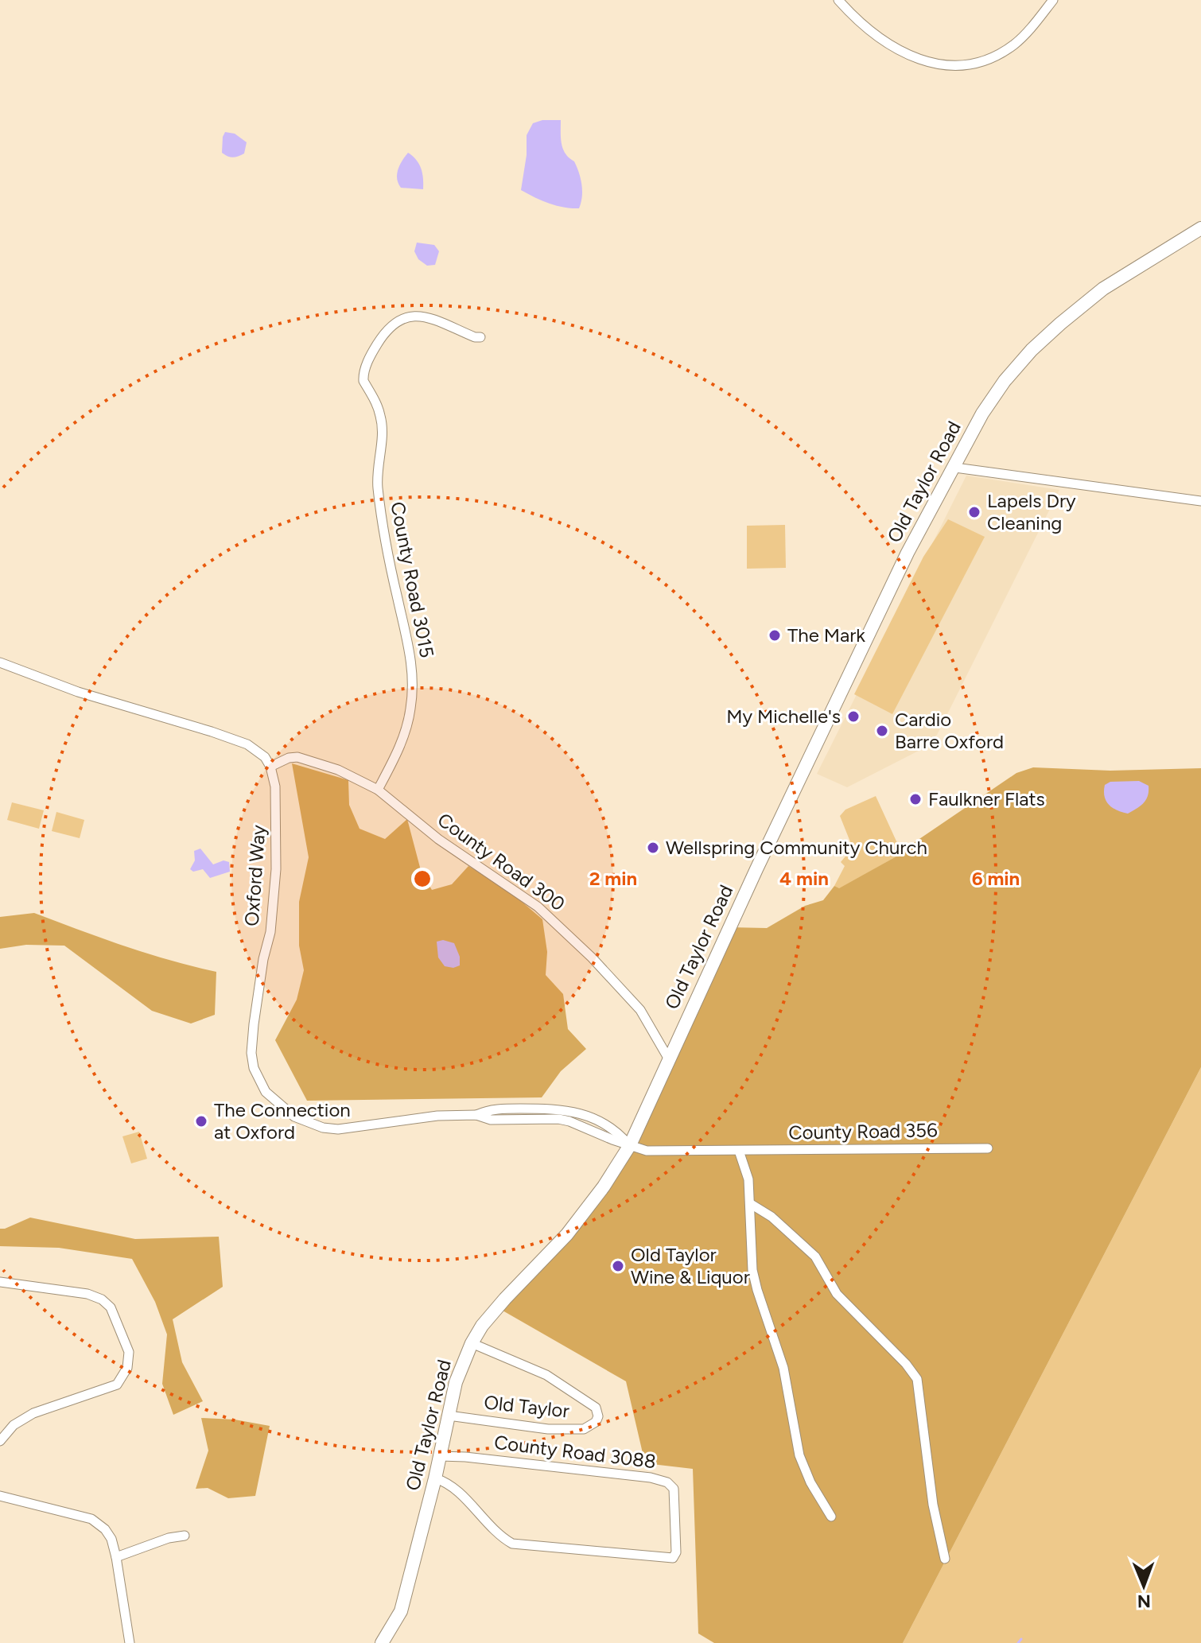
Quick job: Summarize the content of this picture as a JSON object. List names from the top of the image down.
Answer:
{
  "streets": {
    "street": [
      "Old Taylor Road",
      "County Road 3015",
      "County Road 300",
      "Oxford Way",
      "County Road 356",
      "Old Taylor",
      "County Road 3088"
    ]
  },
  "crossings": [
    ["Old Taylor Road", "County Road 300"],
    ["Old Taylor Road", "Oxford Way"],
    ["Old Taylor Road", "County Road 356"],
    ["Old Taylor Road", "Old Taylor"],
    ["Old Taylor Road", "County Road 3088"],
    ["County Road 3015", "County Road 300"],
    ["County Road 300", "Oxford Way"],
    ["Oxford Way", "County Road 356"]
  ],
  "places": [
    "Lapels Dry Cleaning",
    "The Mark",
    "My Michelle's",
    "Cardio Barre Oxford",
    "Faulkner Flats",
    "Wellspring Community Church",
    "The Connection at Oxford",
    "Old Taylor Wine & Liquor"
  ],
  "north": "bottom",
  "rings": ["2 min", "4 min", "6 min"]
}
